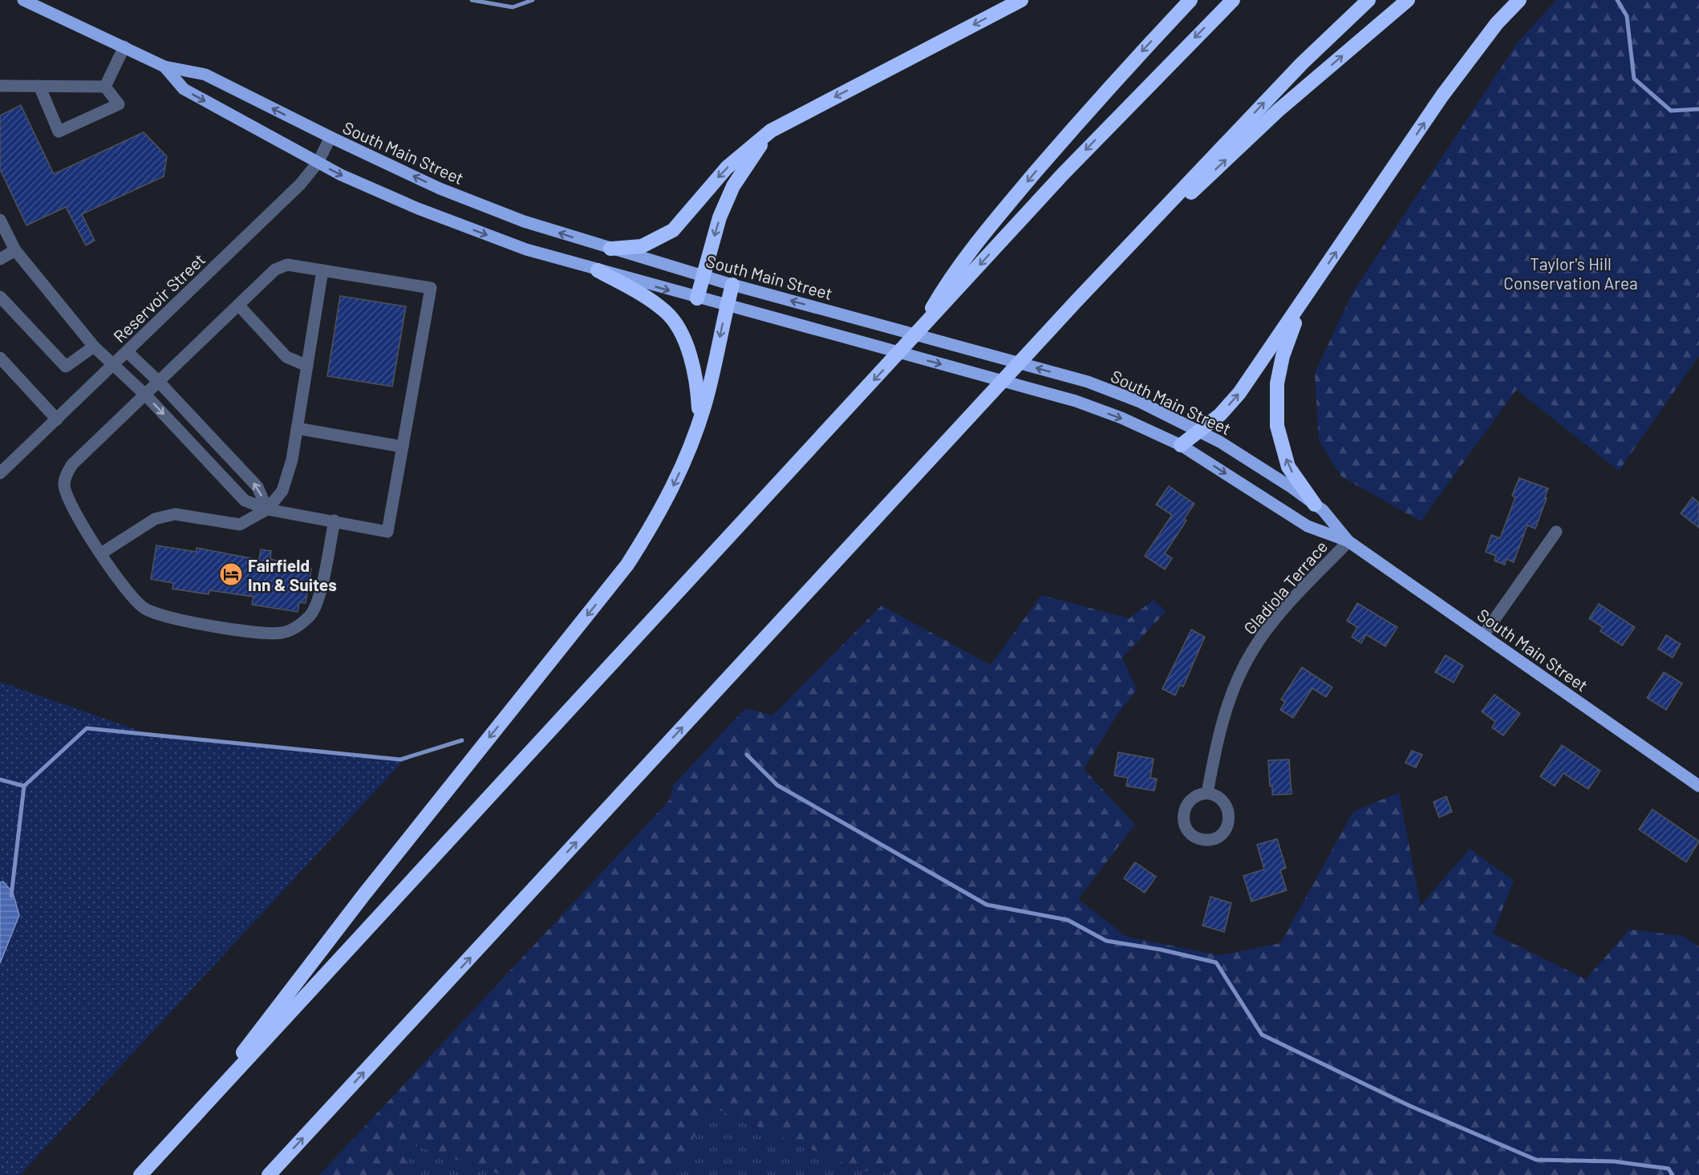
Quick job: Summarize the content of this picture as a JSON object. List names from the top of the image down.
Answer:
{
  "streets": {
    "main road": ["South Main Street"],
    "street": ["Reservoir Street", "Gladiola Terrace"]
  },
  "crossings": [
    ["South Main Street", "Reservoir Street"],
    ["South Main Street", "Gladiola Terrace"]
  ],
  "parks": ["Taylor's Hill Conservation Area"],
  "places": {
    "hotel": ["Fairfield Inn & Suites"]
  }
}
